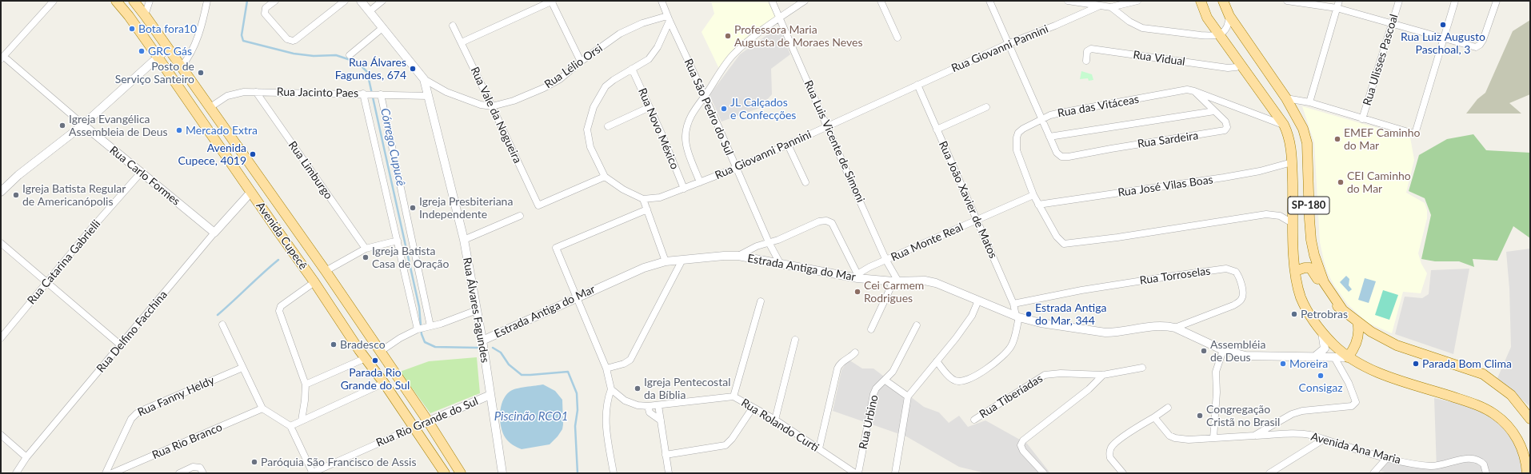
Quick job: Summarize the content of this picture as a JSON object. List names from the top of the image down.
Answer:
{
  "streets": {
    "main road": ["SP-180", "Avenida Cupecê"],
    "street": [
      "Rua Giovanni Pannini",
      "Rua Vidual",
      "Rua Ulisses Pascoal",
      "Rua Lélio Orsi",
      "Rua Jacinto Paes",
      "Rua das Vitáceas",
      "Rua São Pedro do Sul",
      "Rua Vale da Nogueira",
      "Rua Novo México",
      "Rua Sardeira",
      "Rua Luis Vicente de Simoni",
      "Rua Limburgo",
      "Rua Carlo Formes",
      "Rua José Vilas Boas",
      "Rua João Xavier de Matos",
      "Rua Monte Real",
      "Rua Catarina Gabrielli",
      "Estrada Antiga do Mar",
      "Rua Torroselas",
      "Rua Álvares Fagundes",
      "Rua Delfino Facchina",
      "Rua Fanny Heldy",
      "Rua Tiberíadas",
      "Rua Rio Grande do Sul",
      "Rua Urbino",
      "Rua Rolando Curti",
      "Rua Rio Branco",
      "Avenida Ana Maria"
    ]
  },
  "crossings": [
    ["Rua Giovanni Pannini", "Rua São Pedro do Sul"],
    ["Rua Giovanni Pannini", "Rua Novo México"],
    ["Rua Giovanni Pannini", "Rua Luis Vicente de Simoni"],
    ["Rua Giovanni Pannini", "Rua João Xavier de Matos"],
    ["Rua Lélio Orsi", "Rua São Pedro do Sul"],
    ["Rua Lélio Orsi", "Rua Vale da Nogueira"],
    ["Rua Lélio Orsi", "Rua Álvares Fagundes"],
    ["Rua Jacinto Paes", "Rua Limburgo"],
    ["Rua Jacinto Paes", "Avenida Cupecê"],
    ["Rua Jacinto Paes", "Rua Álvares Fagundes"],
    ["Rua das Vitáceas", "Rua Sardeira"],
    ["Rua das Vitáceas", "Rua José Vilas Boas"],
    ["Rua das Vitáceas", "Rua Monte Real"],
    ["Rua São Pedro do Sul", "Estrada Antiga do Mar"],
    ["Rua Luis Vicente de Simoni", "Rua Monte Real"],
    ["Rua Luis Vicente de Simoni", "Estrada Antiga do Mar"],
    ["Rua Carlo Formes", "Rua Catarina Gabrielli"],
    ["Rua Carlo Formes", "Rua Delfino Facchina"],
    ["Rua João Xavier de Matos", "Rua Monte Real"],
    ["Rua João Xavier de Matos", "Estrada Antiga do Mar"],
    ["Rua João Xavier de Matos", "Rua Torroselas"],
    ["Avenida Cupecê", "Rua Delfino Facchina"],
    ["Avenida Cupecê", "Rua Rio Grande do Sul"],
    ["Rua Monte Real", "Estrada Antiga do Mar"],
    ["Estrada Antiga do Mar", "Rua Torroselas"],
    ["Estrada Antiga do Mar", "Rua Álvares Fagundes"],
    ["Rua Álvares Fagundes", "Rua Rio Grande do Sul"]
  ],
  "water": ["Córrego Cupucê", "Piscinão RCO1"],
  "places": [
    "Rua Luiz Augusto Paschoal, 3",
    "Bota fora10",
    "Professora Maria Augusta de Moraes Neves",
    "GRC Gás",
    "Rua Álvares Fagundes, 674",
    "Posto de Serviço Santeiro",
    "JL Calçados e Confecções",
    "Igreja Evangélica Assembleia de Deus",
    "Mercado Extra",
    "EMEF Caminho do Mar",
    "Avenida Cupece, 4019",
    "CEI Caminho do Mar",
    "Igreja Batista Regular de Americanópolis",
    "Igreja Presbiteriana Independente",
    "Igreja Batista Casa de Oração",
    "Cei Carmem Rodrigues",
    "Estrada Antiga do Mar, 344",
    "Petrobras",
    "Bradesco",
    "Assembléia de Deus",
    "Parada Rio Grande do Sul",
    "Moreira",
    "Parada Bom Clima",
    "Consigaz",
    "Igreja Pentecostal da Bíblia",
    "Congregação Cristã no Brasil",
    "Paróquia São Francisco de Assis"
  ]
}
